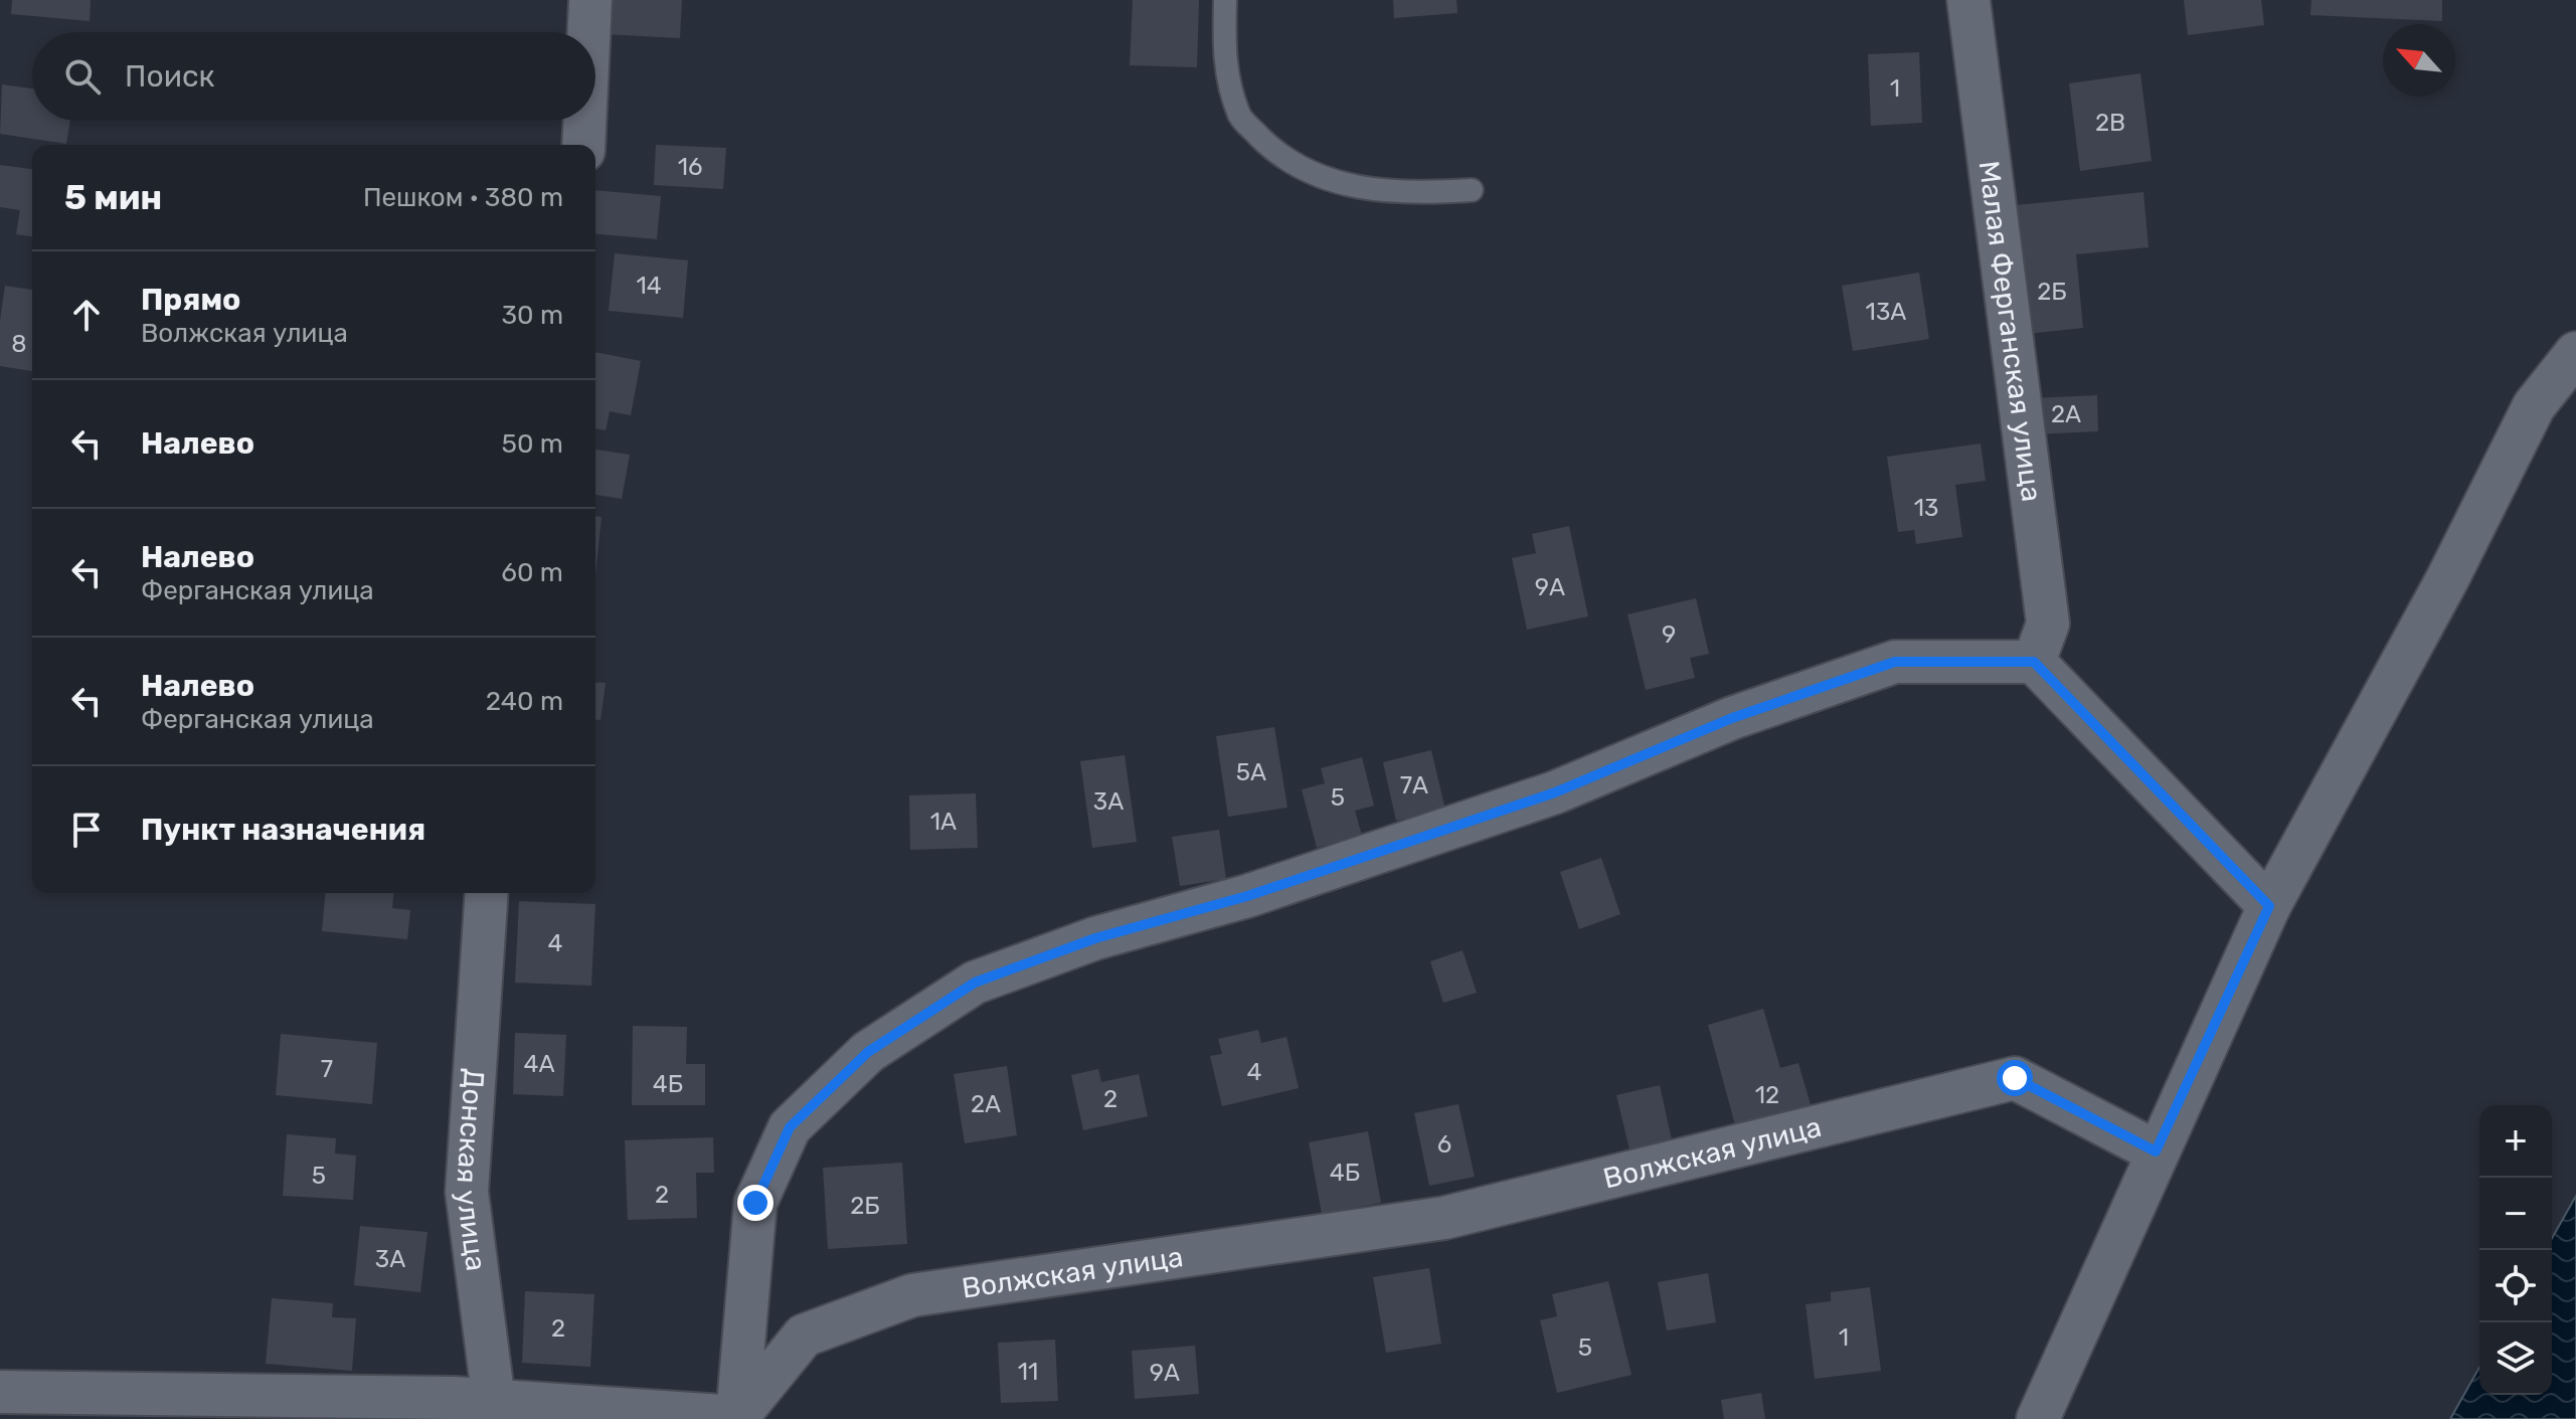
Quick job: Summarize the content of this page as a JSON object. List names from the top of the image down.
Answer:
{
  "streets": {
    "street": ["Малая Ферганская улица", "Волжская улица", "Донская улица"]
  },
  "house_numbers": [
    "1",
    "2В",
    "16",
    "14",
    "2Б",
    "13А",
    "8",
    "2А",
    "13",
    "9А",
    "9",
    "5А",
    "7А",
    "5",
    "3А",
    "1А",
    "4",
    "4А",
    "7",
    "4",
    "4Б",
    "12",
    "2",
    "2А",
    "6",
    "4Б",
    "5",
    "2",
    "2Б",
    "3А",
    "2",
    "1",
    "5",
    "11",
    "9А"
  ],
  "north": "top left",
  "page": {
    "search": "Поиск",
    "heading": ["5 мин", "Пешком · 380 m"],
    "list": [
      ["Прямо", "Волжская улица", "30 m"],
      ["Налево", "50 m"],
      ["Налево", "Ферганская улица", "60 m"],
      ["Налево", "Ферганская улица", "240 m"],
      "Пункт назначения"
    ],
    "map_buttons": ["+", "−"]
  }
}
